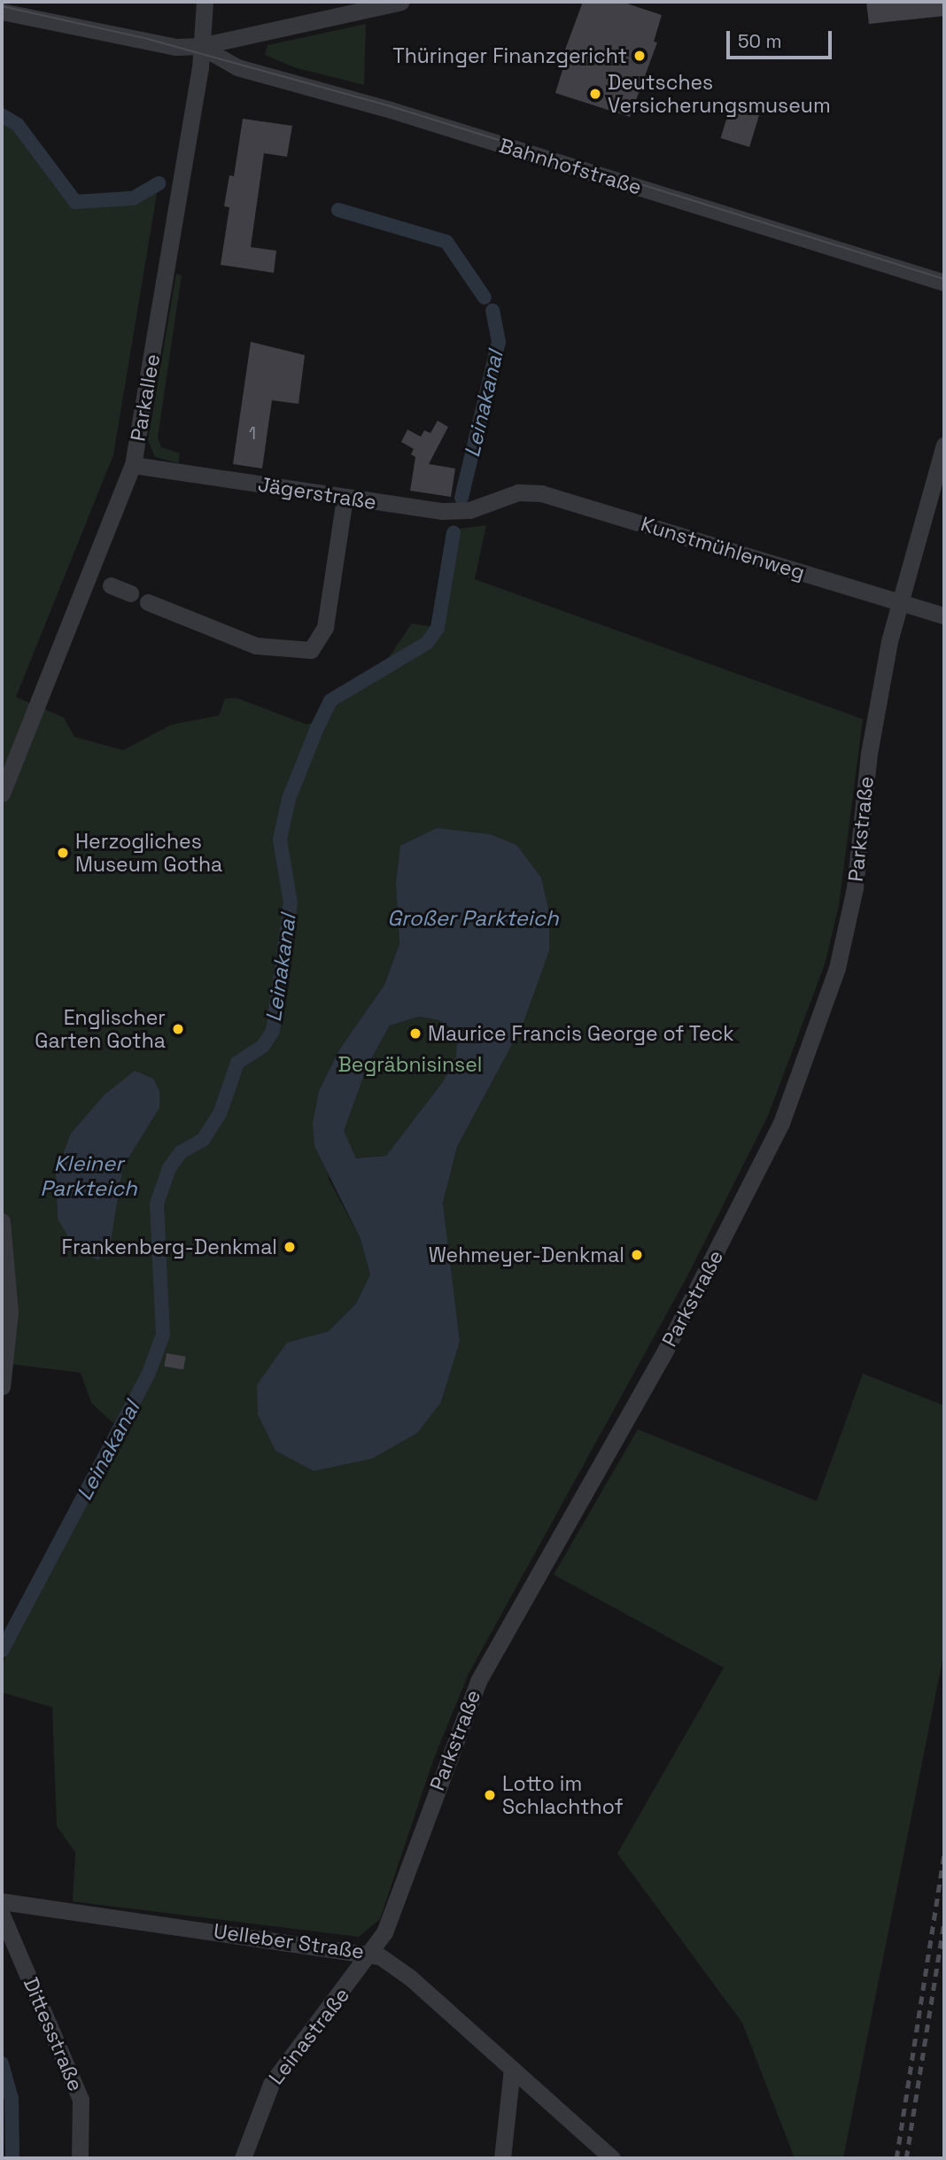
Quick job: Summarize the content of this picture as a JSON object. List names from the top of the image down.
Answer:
{
  "streets": {
    "street": [
      "Bahnhofstraße",
      "Parkallee",
      "Jägerstraße",
      "Kunstmühlenweg",
      "Parkstraße",
      "Uelleber Straße",
      "Dittesstraße",
      "Leinastraße"
    ]
  },
  "crossings": [
    ["Bahnhofstraße", "Parkallee"],
    ["Parkallee", "Jägerstraße"],
    ["Jägerstraße", "Kunstmühlenweg"],
    ["Kunstmühlenweg", "Parkstraße"],
    ["Parkstraße", "Uelleber Straße"],
    ["Parkstraße", "Leinastraße"],
    ["Uelleber Straße", "Leinastraße"]
  ],
  "water": ["Leinakanal", "Großer Parkteich", "Kleiner Parkteich"],
  "parks": ["Begräbnisinsel"],
  "places": [
    "Thüringer Finanzgericht",
    "Deutsches Versicherungsmuseum",
    "Herzogliches Museum Gotha",
    "Englischer Garten Gotha",
    "Maurice Francis George of Teck",
    "Frankenberg-Denkmal",
    "Wehmeyer-Denkmal",
    "Lotto im Schlachthof"
  ],
  "house_numbers": ["1"],
  "scale_bar": "50 m"
}
